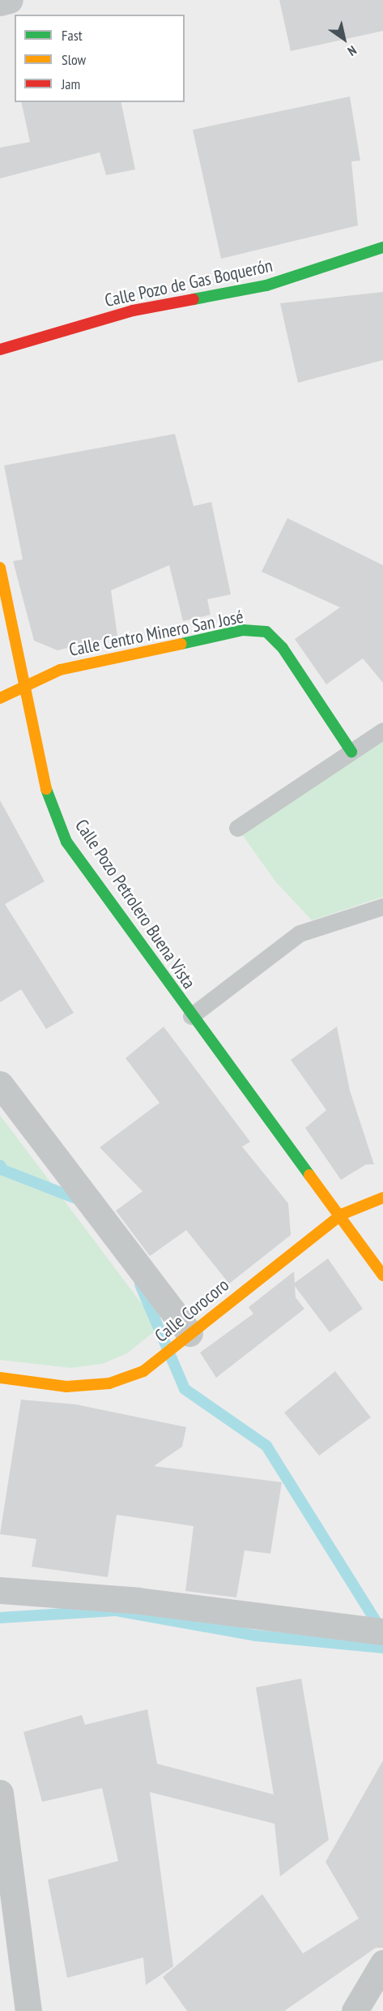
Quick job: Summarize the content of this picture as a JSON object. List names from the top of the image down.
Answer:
{
  "streets": {
    "street": [
      "Calle Pozo de Gas Boquerón",
      "Calle Centro Minero San José",
      "Calle Pozo Petrolero Buena Vista",
      "Calle Corocoro"
    ]
  },
  "crossings": [
    ["Calle Centro Minero San José", "Calle Pozo Petrolero Buena Vista"],
    ["Calle Pozo Petrolero Buena Vista", "Calle Corocoro"]
  ],
  "legend": ["Fast", "Slow", "Jam"],
  "north": "bottom right"
}
